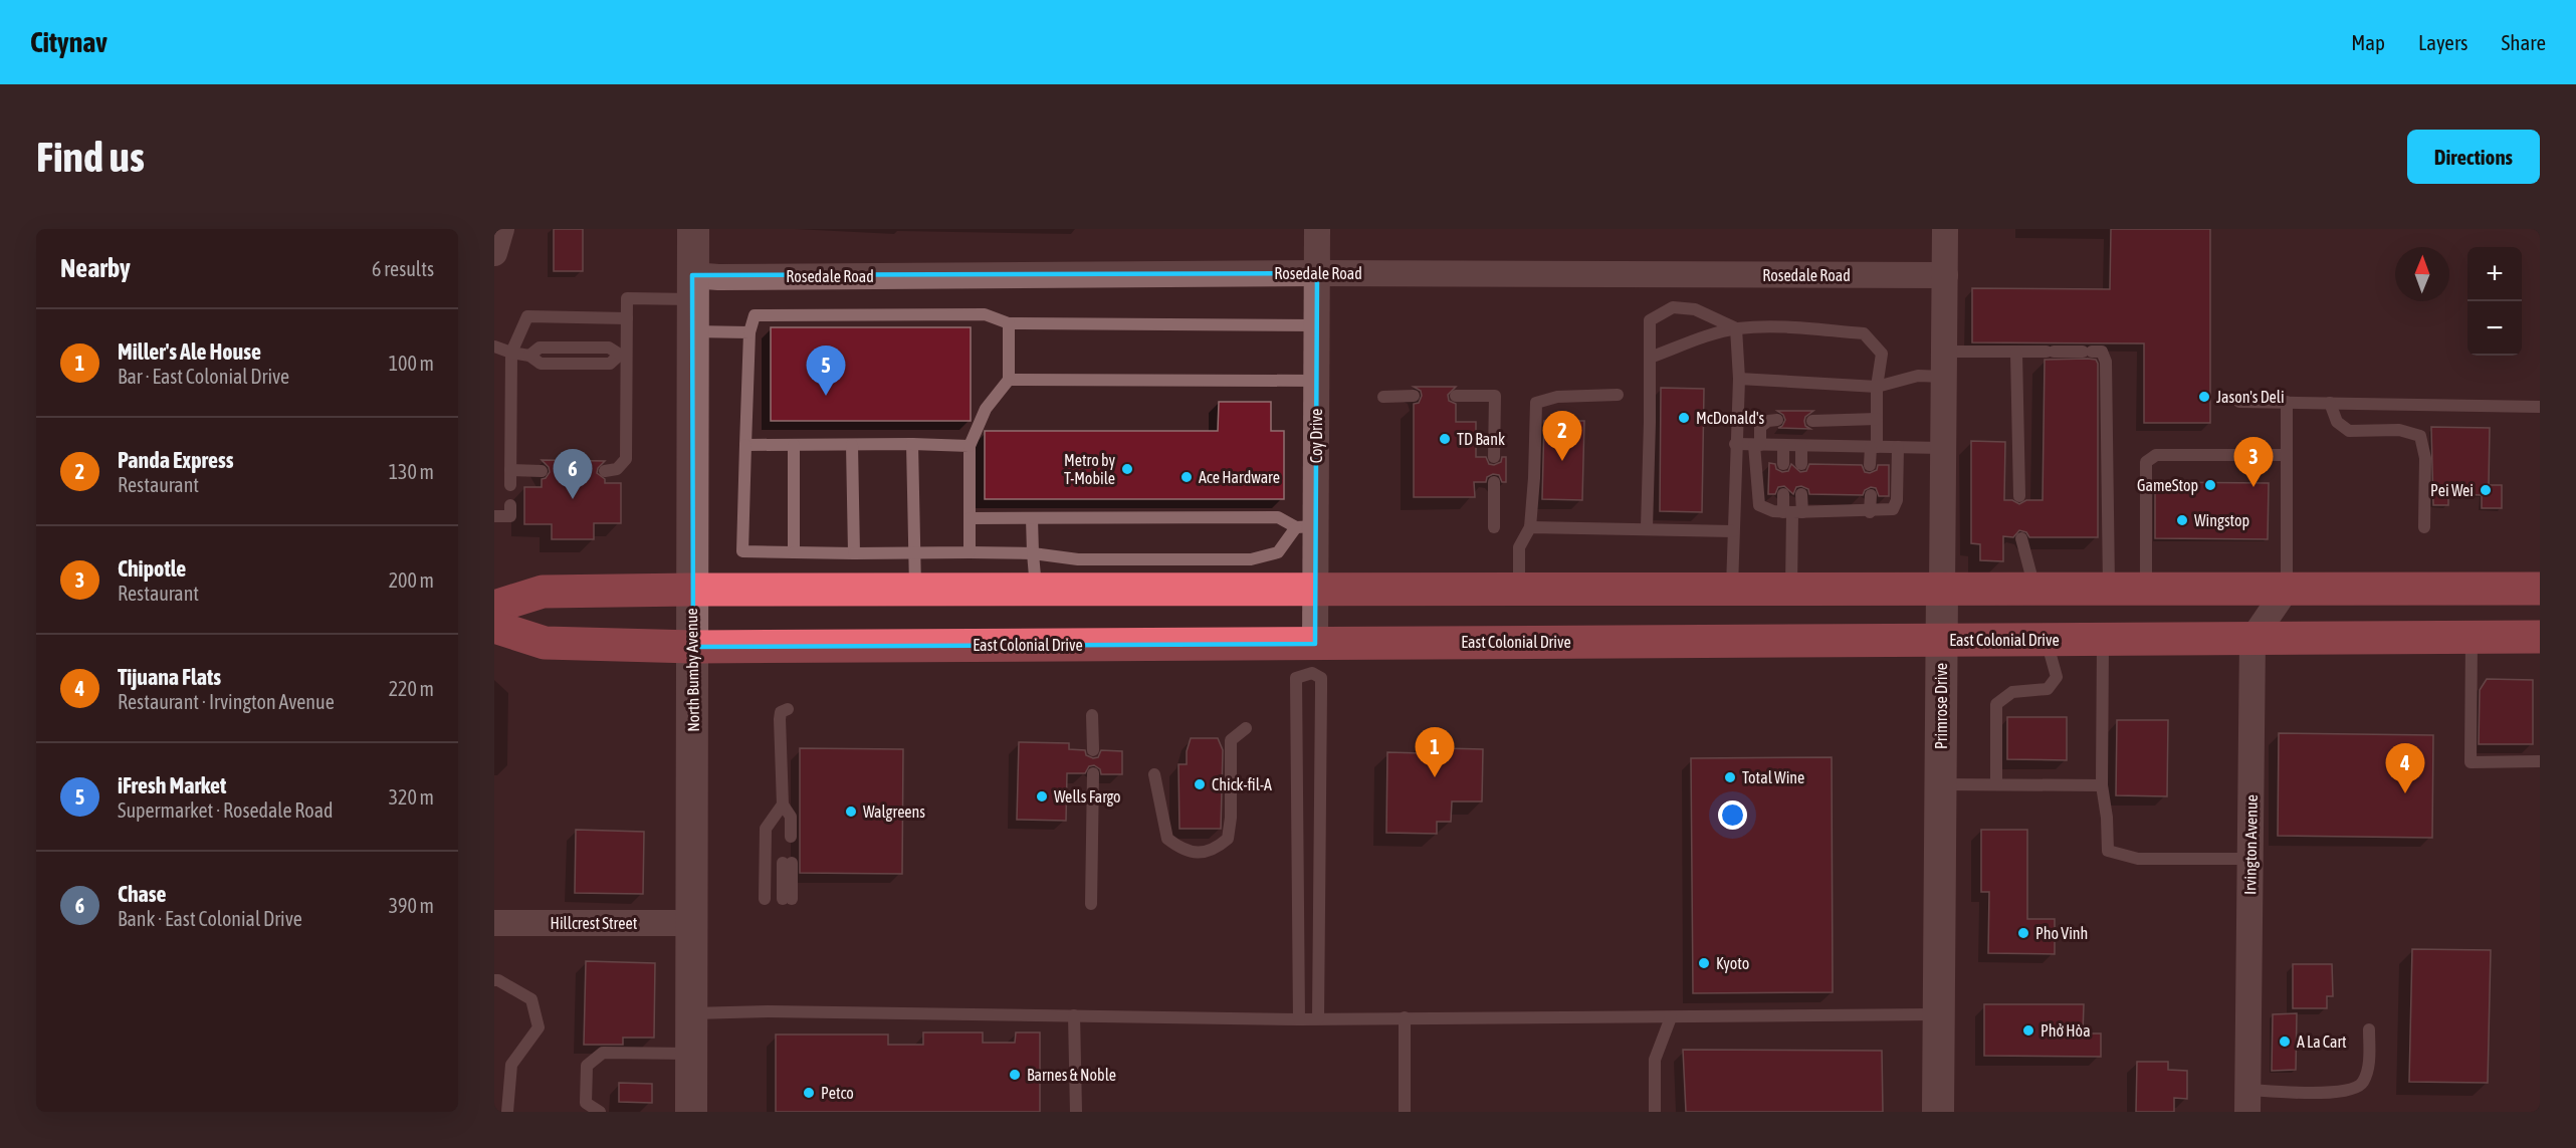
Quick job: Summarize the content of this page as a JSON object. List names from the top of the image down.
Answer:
{
  "streets": {
    "highway": ["East Colonial Drive"],
    "street": [
      "Rosedale Road",
      "Coy Drive",
      "North Bumby Avenue",
      "Primrose Drive",
      "Irvington Avenue",
      "Hillcrest Street"
    ]
  },
  "crossings": [
    ["Rosedale Road", "Coy Drive"],
    ["Rosedale Road", "North Bumby Avenue"],
    ["Rosedale Road", "Primrose Drive"],
    ["Coy Drive", "East Colonial Drive"],
    ["East Colonial Drive", "North Bumby Avenue"],
    ["East Colonial Drive", "Primrose Drive"],
    ["East Colonial Drive", "Irvington Avenue"],
    ["North Bumby Avenue", "Hillcrest Street"]
  ],
  "places": [
    "Jason's Deli",
    "McDonald's",
    "TD Bank",
    "Metro by T-Mobile",
    "Ace Hardware",
    "GameStop",
    "Pei Wei",
    "Wingstop",
    "Total Wine",
    "Chick-fil-A",
    "Wells Fargo",
    "Walgreens",
    "Pho Vinh",
    "Kyoto",
    "Phở Hòa",
    "A La Cart",
    "Barnes & Noble",
    "Petco"
  ],
  "north": "top",
  "page": {
    "header": "Citynav",
    "nav": ["Map", "Layers", "Share"],
    "buttons": "Directions",
    "title": "Find us",
    "heading": ["Nearby", "6 results"],
    "map_buttons": ["+", "−"],
    "list": [
      {
        "mark": "1",
        "name": "Miller's Ale House",
        "note": "Bar · East Colonial Drive",
        "value": "100 m"
      },
      {
        "mark": "2",
        "name": "Panda Express",
        "note": "Restaurant",
        "value": "130 m"
      },
      {
        "mark": "3",
        "name": "Chipotle",
        "note": "Restaurant",
        "value": "200 m"
      },
      {
        "mark": "4",
        "name": "Tijuana Flats",
        "note": "Restaurant · Irvington Avenue",
        "value": "220 m"
      },
      {
        "mark": "5",
        "name": "iFresh Market",
        "note": "Supermarket · Rosedale Road",
        "value": "320 m"
      },
      {
        "mark": "6",
        "name": "Chase",
        "note": "Bank · East Colonial Drive",
        "value": "390 m"
      }
    ],
    "pins": [
      "5",
      "2",
      "3",
      "6",
      "1",
      "4"
    ]
  }
}
